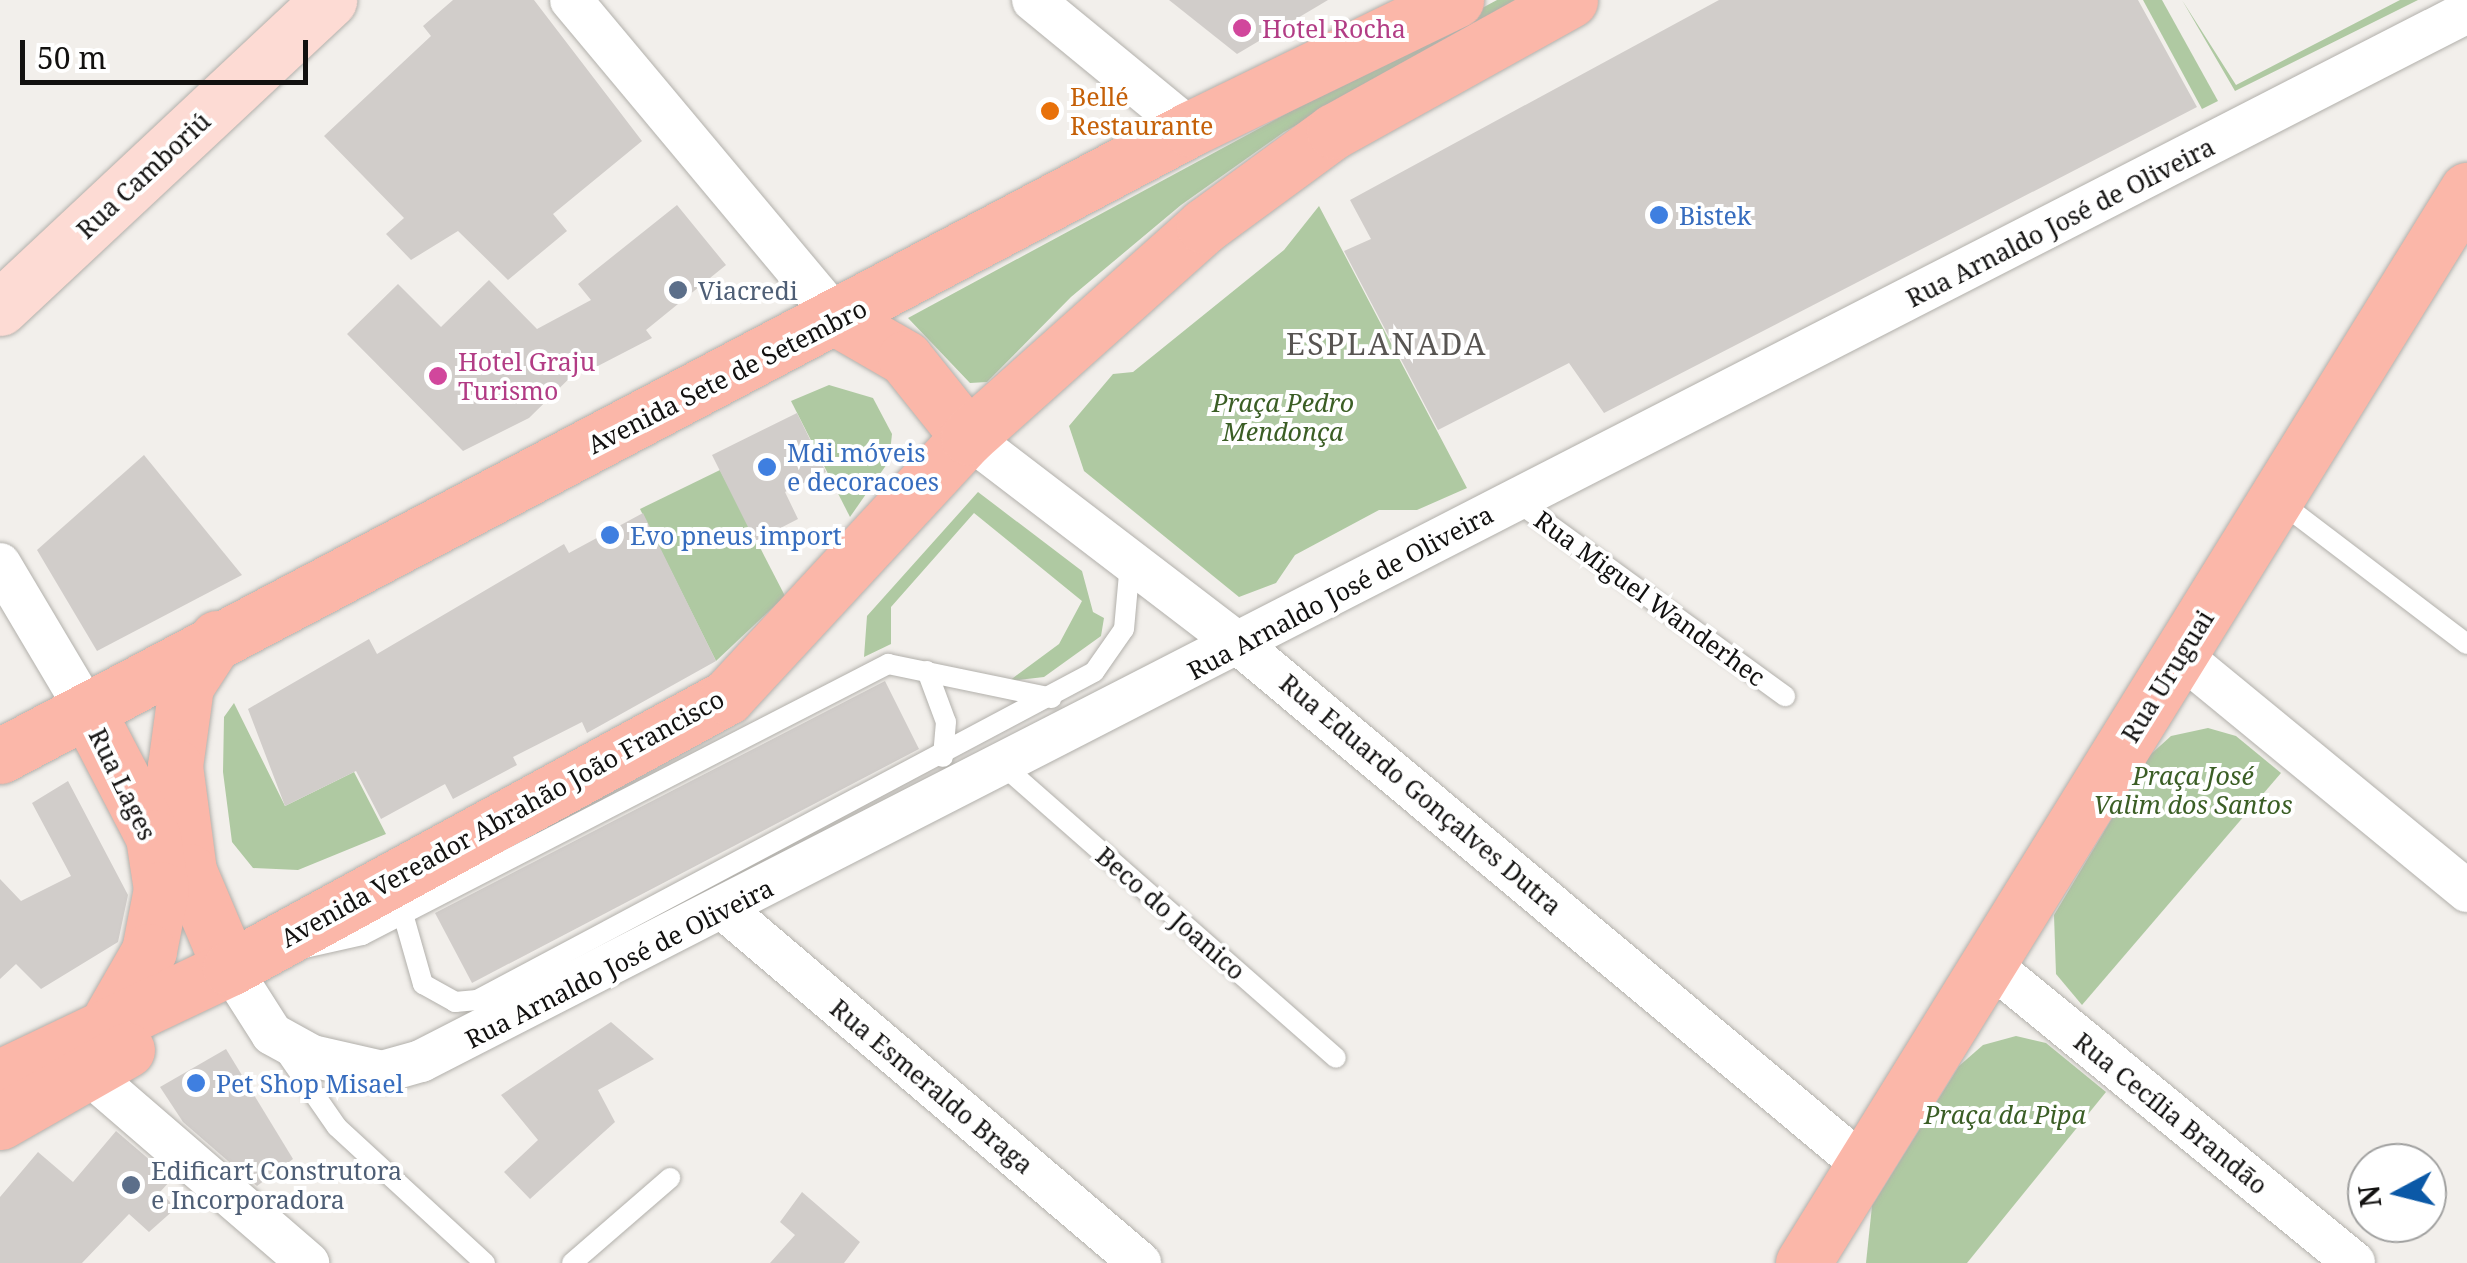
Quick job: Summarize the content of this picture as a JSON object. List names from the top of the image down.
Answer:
{
  "streets": {
    "main road": [
      "Avenida Sete de Setembro",
      "Rua Uruguai",
      "Rua Lages",
      "Avenida Vereador Abrahão João Francisco"
    ],
    "street": [
      "Rua Camboriú",
      "Rua Arnaldo José de Oliveira",
      "Rua Eduardo Gonçalves Dutra",
      "Rua Esmeraldo Braga",
      "Rua Cecília Brandão"
    ],
    "lane": ["Rua Miguel Wanderhec", "Beco do Joanico"]
  },
  "crossings": [
    ["Rua Arnaldo José de Oliveira", "Rua Miguel Wanderhec"],
    ["Rua Arnaldo José de Oliveira", "Rua Eduardo Gonçalves Dutra"],
    ["Rua Arnaldo José de Oliveira", "Beco do Joanico"],
    ["Rua Arnaldo José de Oliveira", "Rua Esmeraldo Braga"],
    ["Avenida Sete de Setembro", "Rua Lages"],
    ["Rua Uruguai", "Rua Eduardo Gonçalves Dutra"],
    ["Rua Uruguai", "Rua Cecília Brandão"],
    ["Rua Lages", "Avenida Vereador Abrahão João Francisco"],
    ["Rua Eduardo Gonçalves Dutra", "Avenida Vereador Abrahão João Francisco"]
  ],
  "districts": ["ESPLANADA"],
  "parks": ["Praça Pedro Mendonça", "Praça José Valim dos Santos", "Praça da Pipa"],
  "places": [
    "Hotel Rocha",
    "Bellé Restaurante",
    "Bistek",
    "Viacredi",
    "Hotel Graju Turismo",
    "Mdi móveis e decoracoes",
    "Evo pneus import",
    "Pet Shop Misael",
    "Edificart Construtora e Incorporadora"
  ],
  "scale_bar": "50 m",
  "north": "left"
}
